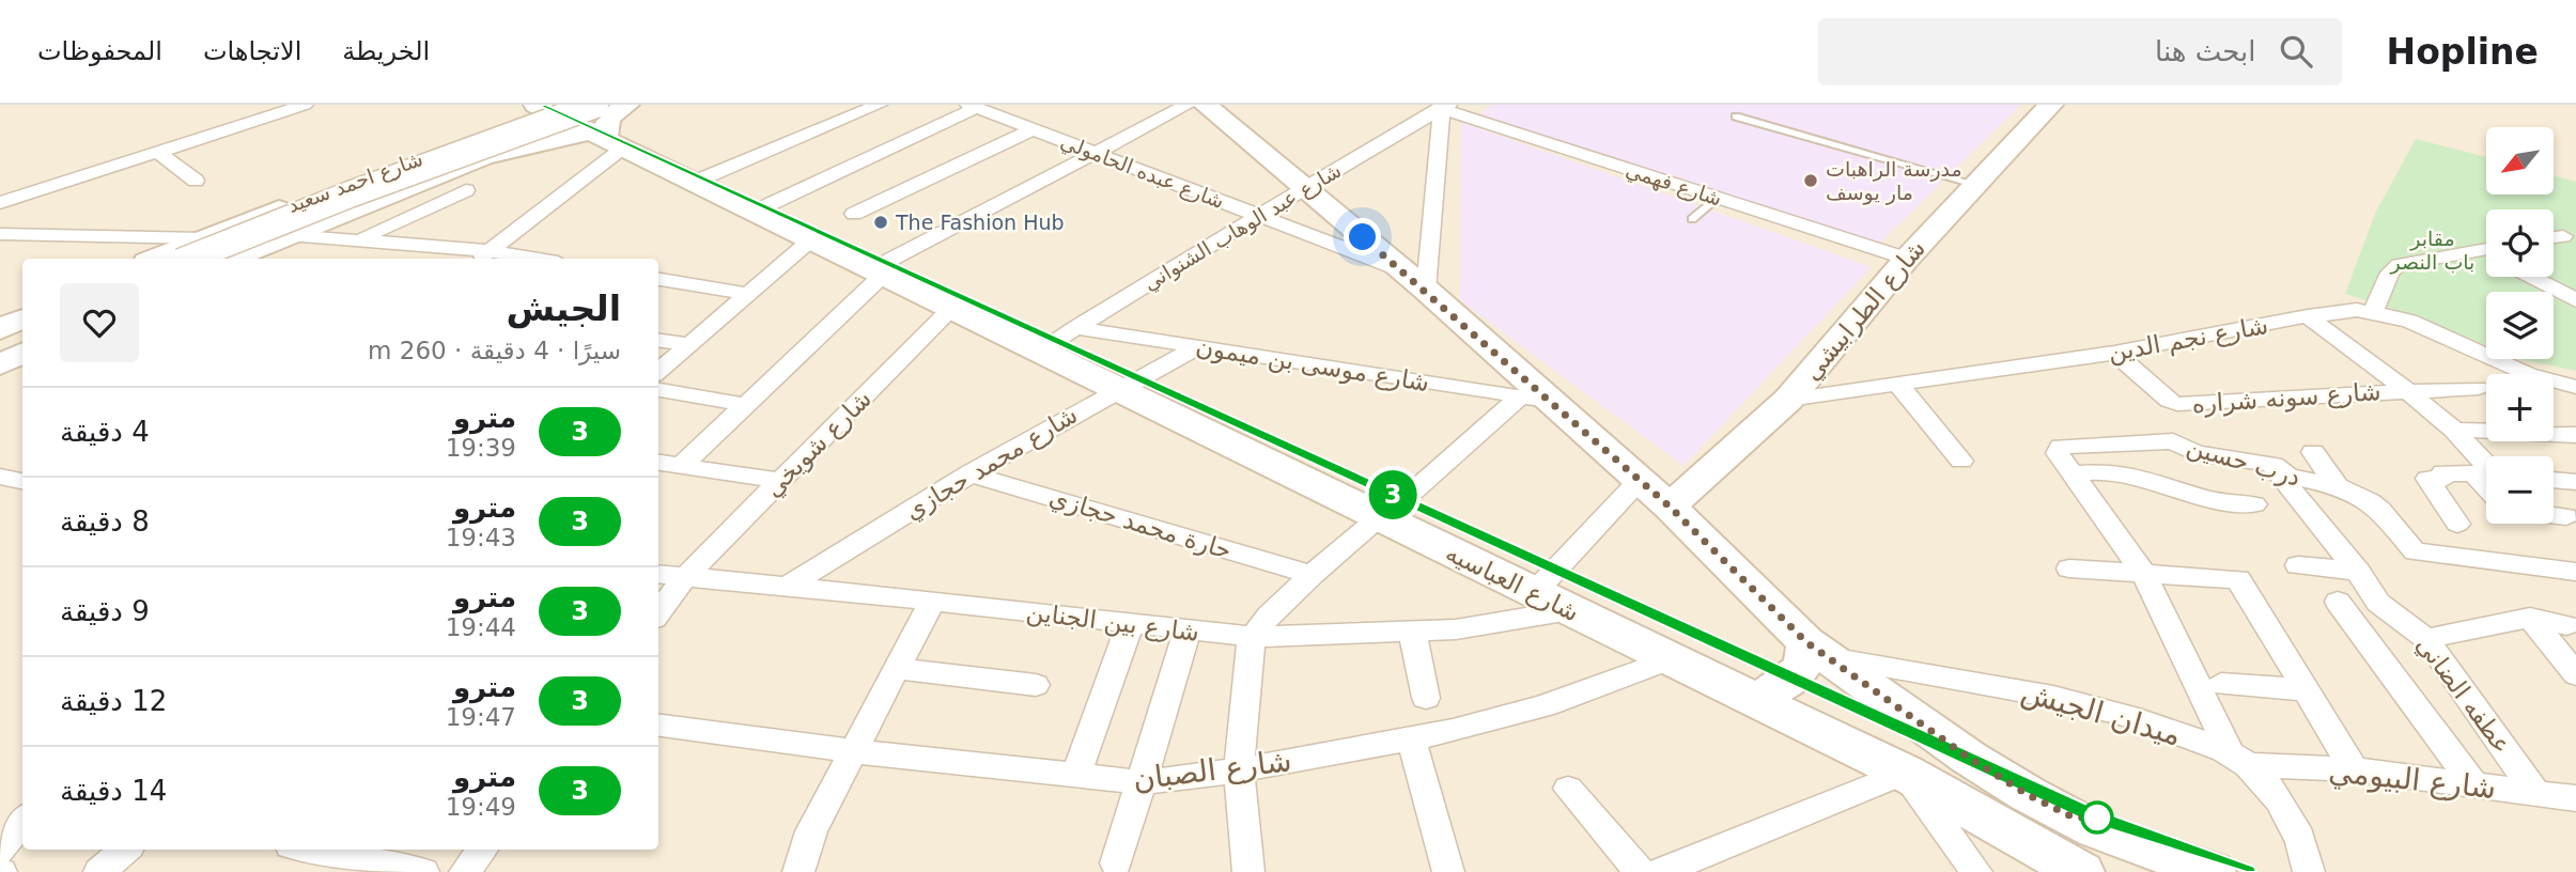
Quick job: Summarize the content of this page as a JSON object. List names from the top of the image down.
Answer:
{
  "streets": {
    "main road": ["شارع احمد سعيد", "شارع الطرابيشي", "شارع العباسيه"],
    "street": [
      "شارع عبده الحامولي",
      "شارع فهمي",
      "شارع عبد الوهاب الشنواني",
      "شارع نجم الدين",
      "شارع موسى بن ميمون",
      "شارع سونه شراره",
      "شارع شويخي",
      "درب حسين",
      "شارع محمد حجازي",
      "حارة محمد حجازي",
      "شارع بين الجناين",
      "عطفه الضاني",
      "ميدان الجيش",
      "شارع الصبان",
      "شارع البيومي"
    ]
  },
  "crossings": [
    ["شارع عبده الحامولي", "شارع عبد الوهاب الشنواني"],
    ["شارع احمد سعيد", "شارع العباسيه"],
    ["شارع فهمي", "شارع عبد الوهاب الشنواني"],
    ["شارع فهمي", "شارع الطرابيشي"],
    ["شارع عبد الوهاب الشنواني", "شارع موسى بن ميمون"],
    ["شارع عبد الوهاب الشنواني", "شارع العباسيه"],
    ["شارع الطرابيشي", "شارع نجم الدين"],
    ["شارع نجم الدين", "شارع سونه شراره"],
    ["شارع موسى بن ميمون", "شارع محمد حجازي"],
    ["شارع شويخي", "شارع العباسيه"],
    ["شارع شويخي", "شارع بين الجناين"],
    ["درب حسين", "عطفه الضاني"],
    ["درب حسين", "ميدان الجيش"],
    ["درب حسين", "شارع البيومي"],
    ["شارع محمد حجازي", "حارة محمد حجازي"],
    ["شارع محمد حجازي", "شارع العباسيه"],
    ["شارع محمد حجازي", "شارع بين الجناين"],
    ["شارع العباسيه", "شارع بين الجناين"],
    ["شارع العباسيه", "شارع الصبان"],
    ["عطفه الضاني", "شارع البيومي"],
    ["ميدان الجيش", "شارع البيومي"]
  ],
  "parks": ["مقابر باب النصر"],
  "places": ["مدرسة الراهبات مار يوسف", "The Fashion Hub"],
  "lines": ["metro line 3"],
  "north": "bottom left",
  "page": {
    "header": "Hopline",
    "search": "ابحث هنا",
    "nav": ["الخريطة", "الاتجاهات", "المحفوظات"],
    "on_map": "3",
    "map_buttons": ["+", "−"],
    "heading": ["الجيش", "سيرًا · 4 دقيقة · 260 m"],
    "list": [
      {
        "mark": "3",
        "name": "مترو",
        "note": "19:39",
        "value": "4 دقيقة"
      },
      {
        "mark": "3",
        "name": "مترو",
        "note": "19:43",
        "value": "8 دقيقة"
      },
      {
        "mark": "3",
        "name": "مترو",
        "note": "19:44",
        "value": "9 دقيقة"
      },
      {
        "mark": "3",
        "name": "مترو",
        "note": "19:47",
        "value": "12 دقيقة"
      },
      {
        "mark": "3",
        "name": "مترو",
        "note": "19:49",
        "value": "14 دقيقة"
      }
    ]
  }
}
